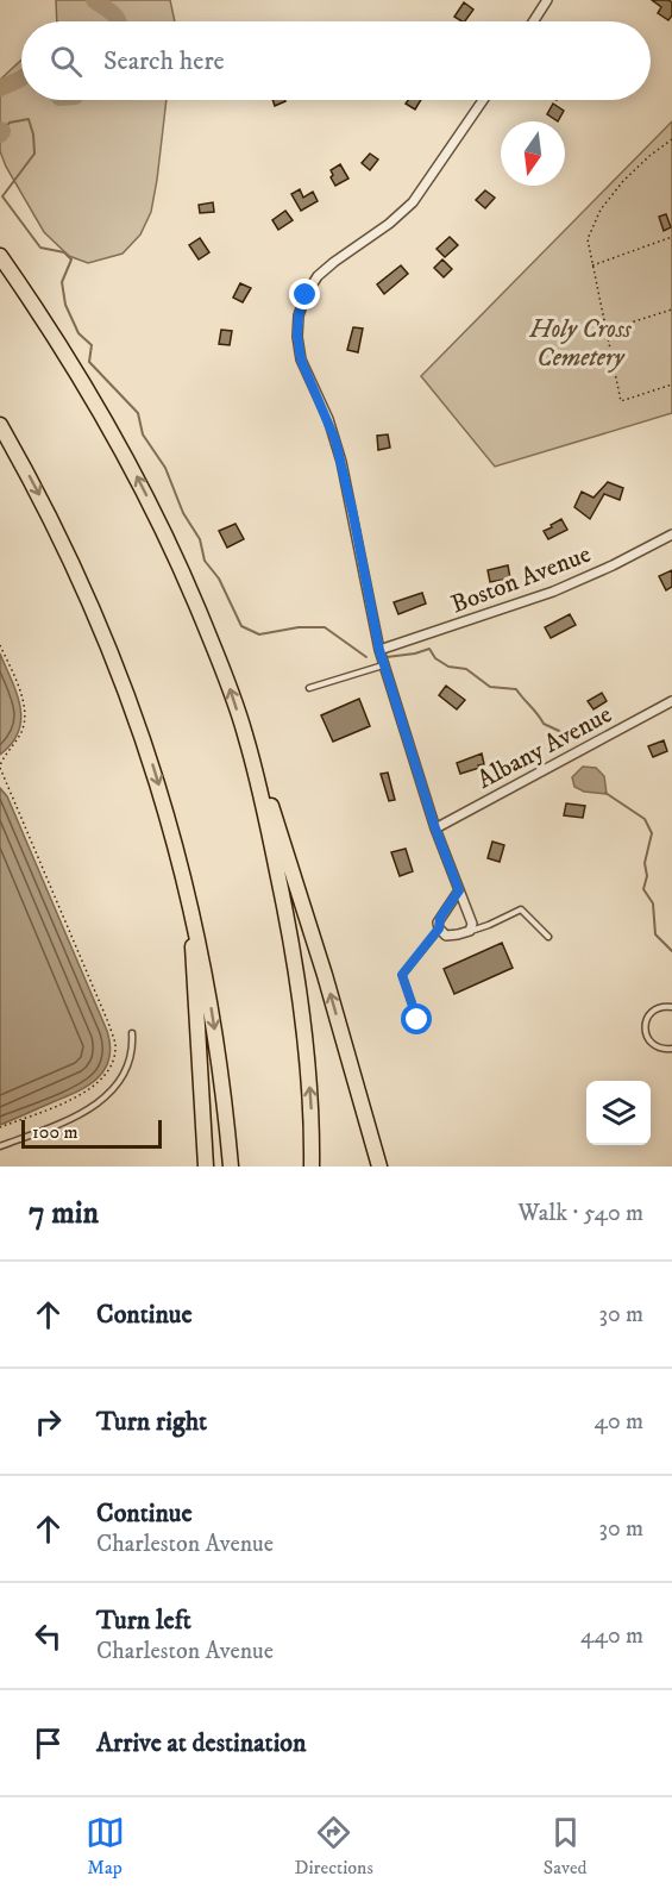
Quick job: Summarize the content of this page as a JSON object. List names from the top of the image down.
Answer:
{
  "streets": {
    "street": ["Boston Avenue", "Albany Avenue"]
  },
  "parks": ["Holy Cross Cemetery"],
  "scale_bar": "100 m",
  "north": "bottom",
  "page": {
    "search": "Search here",
    "scale": "100 m",
    "heading": ["7 min", "Walk · 540 m"],
    "list": [
      ["Continue", "30 m"],
      ["Turn right", "40 m"],
      ["Continue", "Charleston Avenue", "30 m"],
      ["Turn left", "Charleston Avenue", "440 m"],
      "Arrive at destination"
    ],
    "nav": ["Map", "Directions", "Saved"]
  }
}
